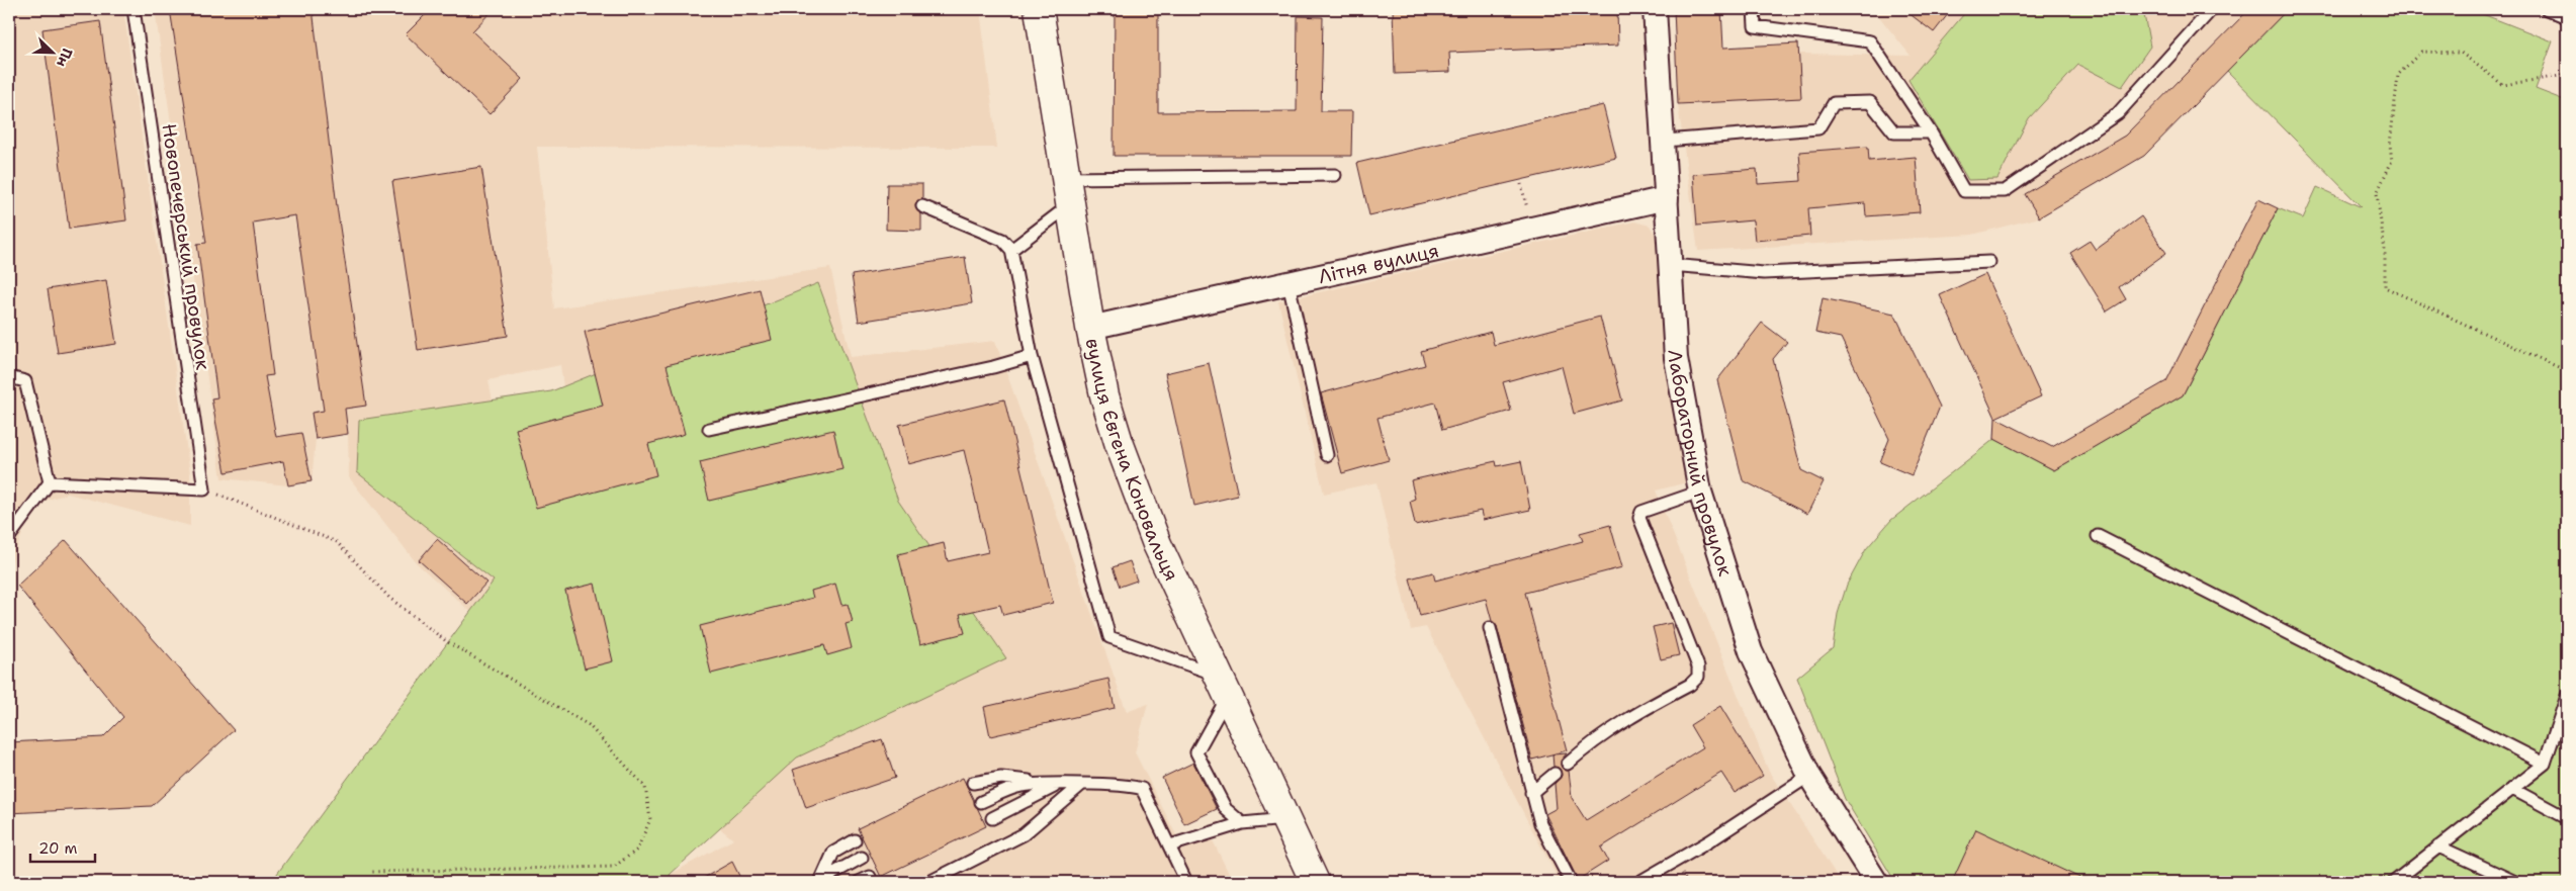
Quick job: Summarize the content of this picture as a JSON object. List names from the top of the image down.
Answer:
{
  "streets": {
    "main road": ["вулиця Євгена Коновальця"],
    "street": ["Літня вулиця", "Лабораторний провулок"],
    "lane": ["Новопечерський провулок"]
  },
  "crossings": [
    ["Літня вулиця", "вулиця Євгена Коновальця"],
    ["Літня вулиця", "Лабораторний провулок"]
  ],
  "scale_bar": "20 m",
  "north": "bottom right"
}
